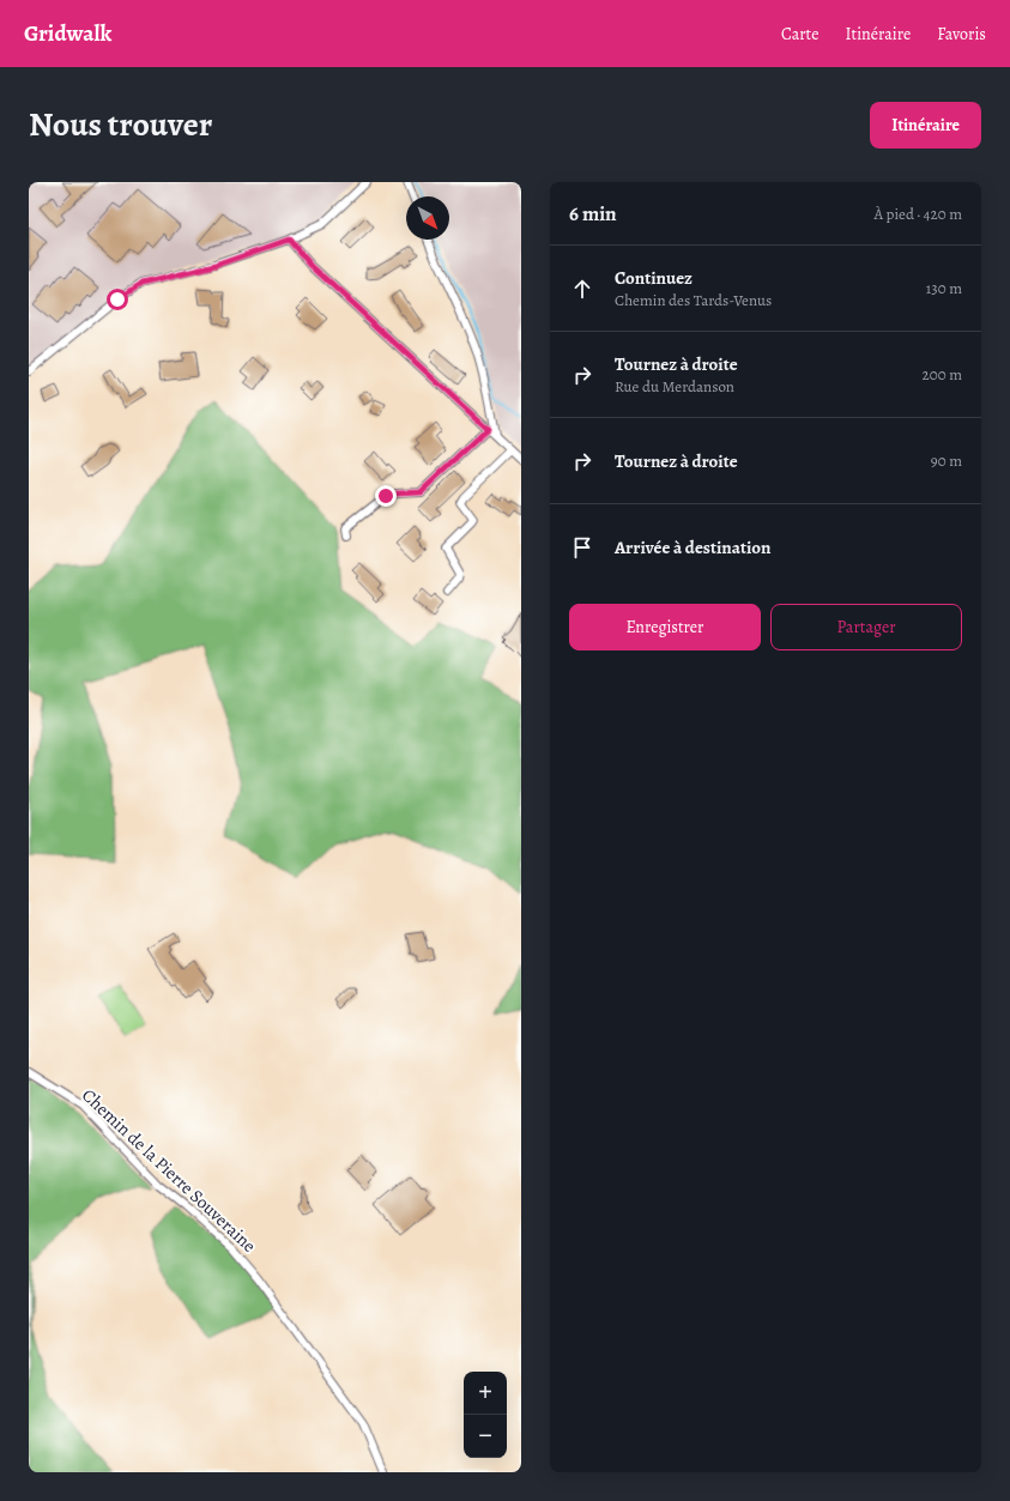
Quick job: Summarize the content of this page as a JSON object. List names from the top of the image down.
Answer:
{
  "streets": {
    "street": ["Chemin de la Pierre Souveraine"]
  },
  "north": "bottom right",
  "page": {
    "header": "Gridwalk",
    "nav": ["Carte", "Itinéraire", "Favoris"],
    "title": "Nous trouver",
    "buttons": [
      "Itinéraire",
      ["Enregistrer", "Partager"]
    ],
    "heading": ["6 min", "À pied · 420 m"],
    "list": [
      ["Continuez", "Chemin des Tards-Venus", "130 m"],
      ["Tournez à droite", "Rue du Merdanson", "200 m"],
      ["Tournez à droite", "90 m"],
      "Arrivée à destination"
    ],
    "map_buttons": ["+", "−"]
  }
}
